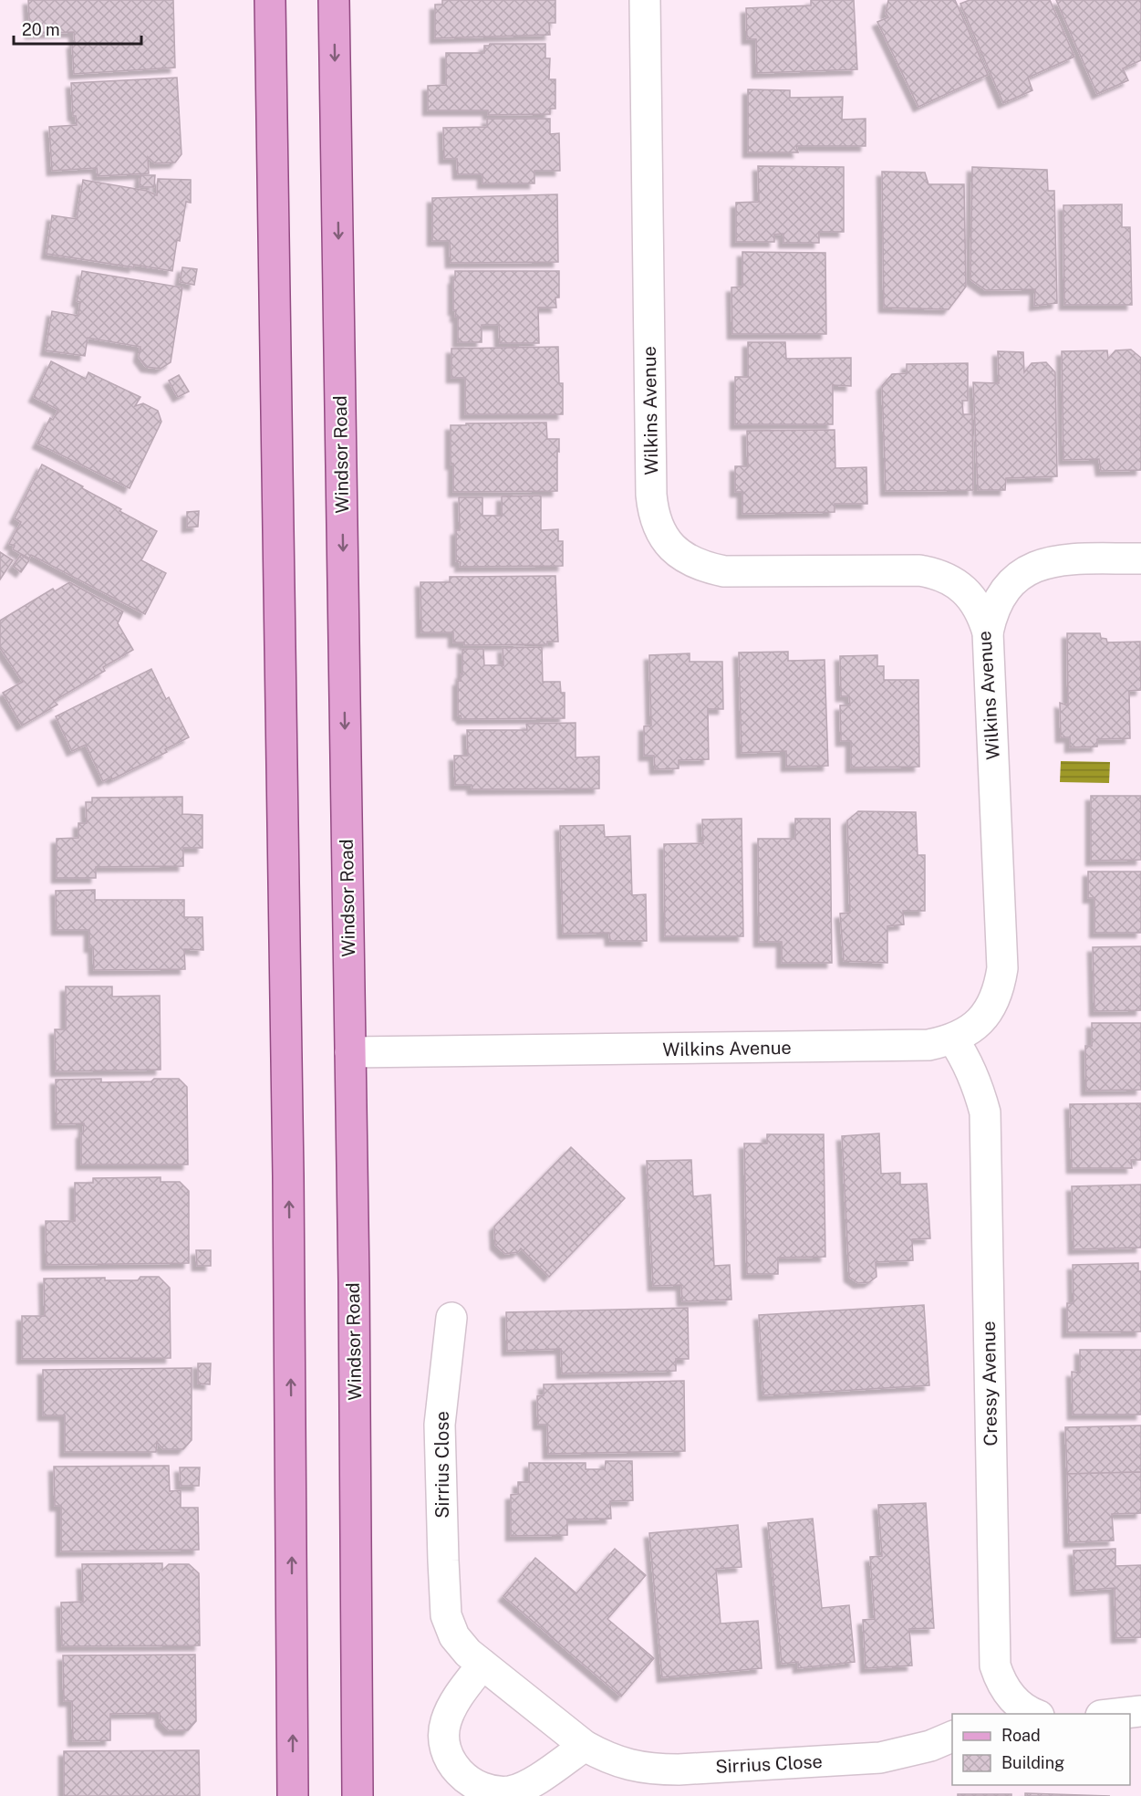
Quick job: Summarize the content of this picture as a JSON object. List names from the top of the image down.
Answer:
{
  "streets": {
    "main road": ["Windsor Road"],
    "street": ["Wilkins Avenue", "Cressy Avenue", "Sirrius Close"]
  },
  "crossings": [
    ["Wilkins Avenue", "Windsor Road"],
    ["Wilkins Avenue", "Cressy Avenue"]
  ],
  "legend": ["Road", "Building"],
  "scale_bar": "20 m"
}
